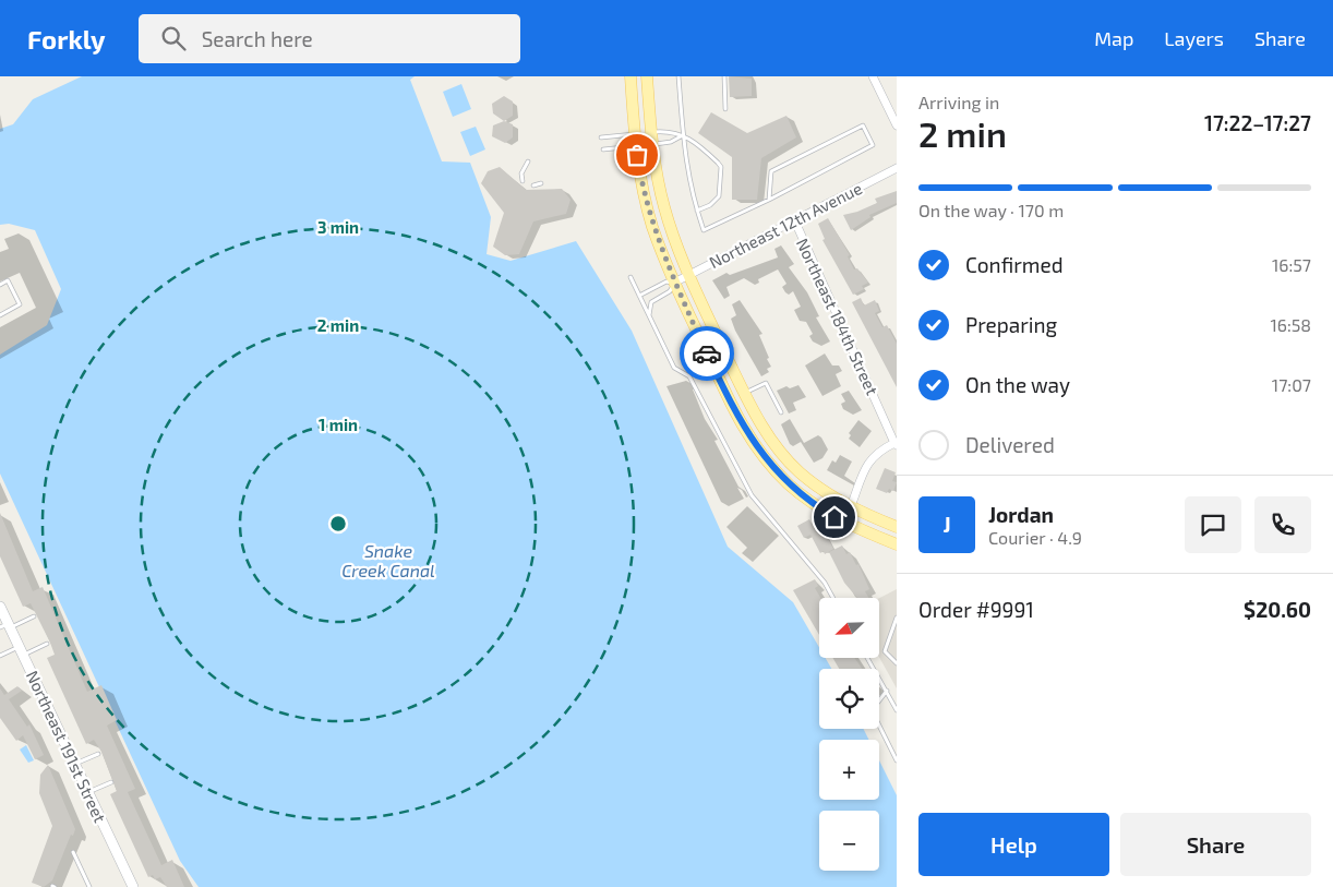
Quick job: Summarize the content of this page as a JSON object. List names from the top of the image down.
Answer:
{
  "streets": {
    "street": ["Northeast 12th Avenue", "Northeast 184th Street", "Northeast 191st Street"]
  },
  "crossings": [
    ["Northeast 12th Avenue", "Northeast 184th Street"]
  ],
  "water": ["Snake Creek Canal"],
  "north": "bottom left",
  "page": {
    "header": "Forkly",
    "search": "Search here",
    "nav": ["Map", "Layers", "Share"],
    "heading": ["2 min", "Arriving in", "17:22–17:27"],
    "panel": [
      "Jordan",
      "Courier · 4.9",
      "Order #9991",
      "$20.60"
    ],
    "bar": "On the way · 170 m",
    "list": [
      ["Confirmed", "16:57"],
      ["Preparing", "16:58"],
      ["On the way", "17:07"],
      "Delivered"
    ],
    "round": "J",
    "map_buttons": ["+", "−"],
    "buttons": ["Help", "Share"]
  },
  "rings": ["3 min", "2 min", "1 min"]
}
